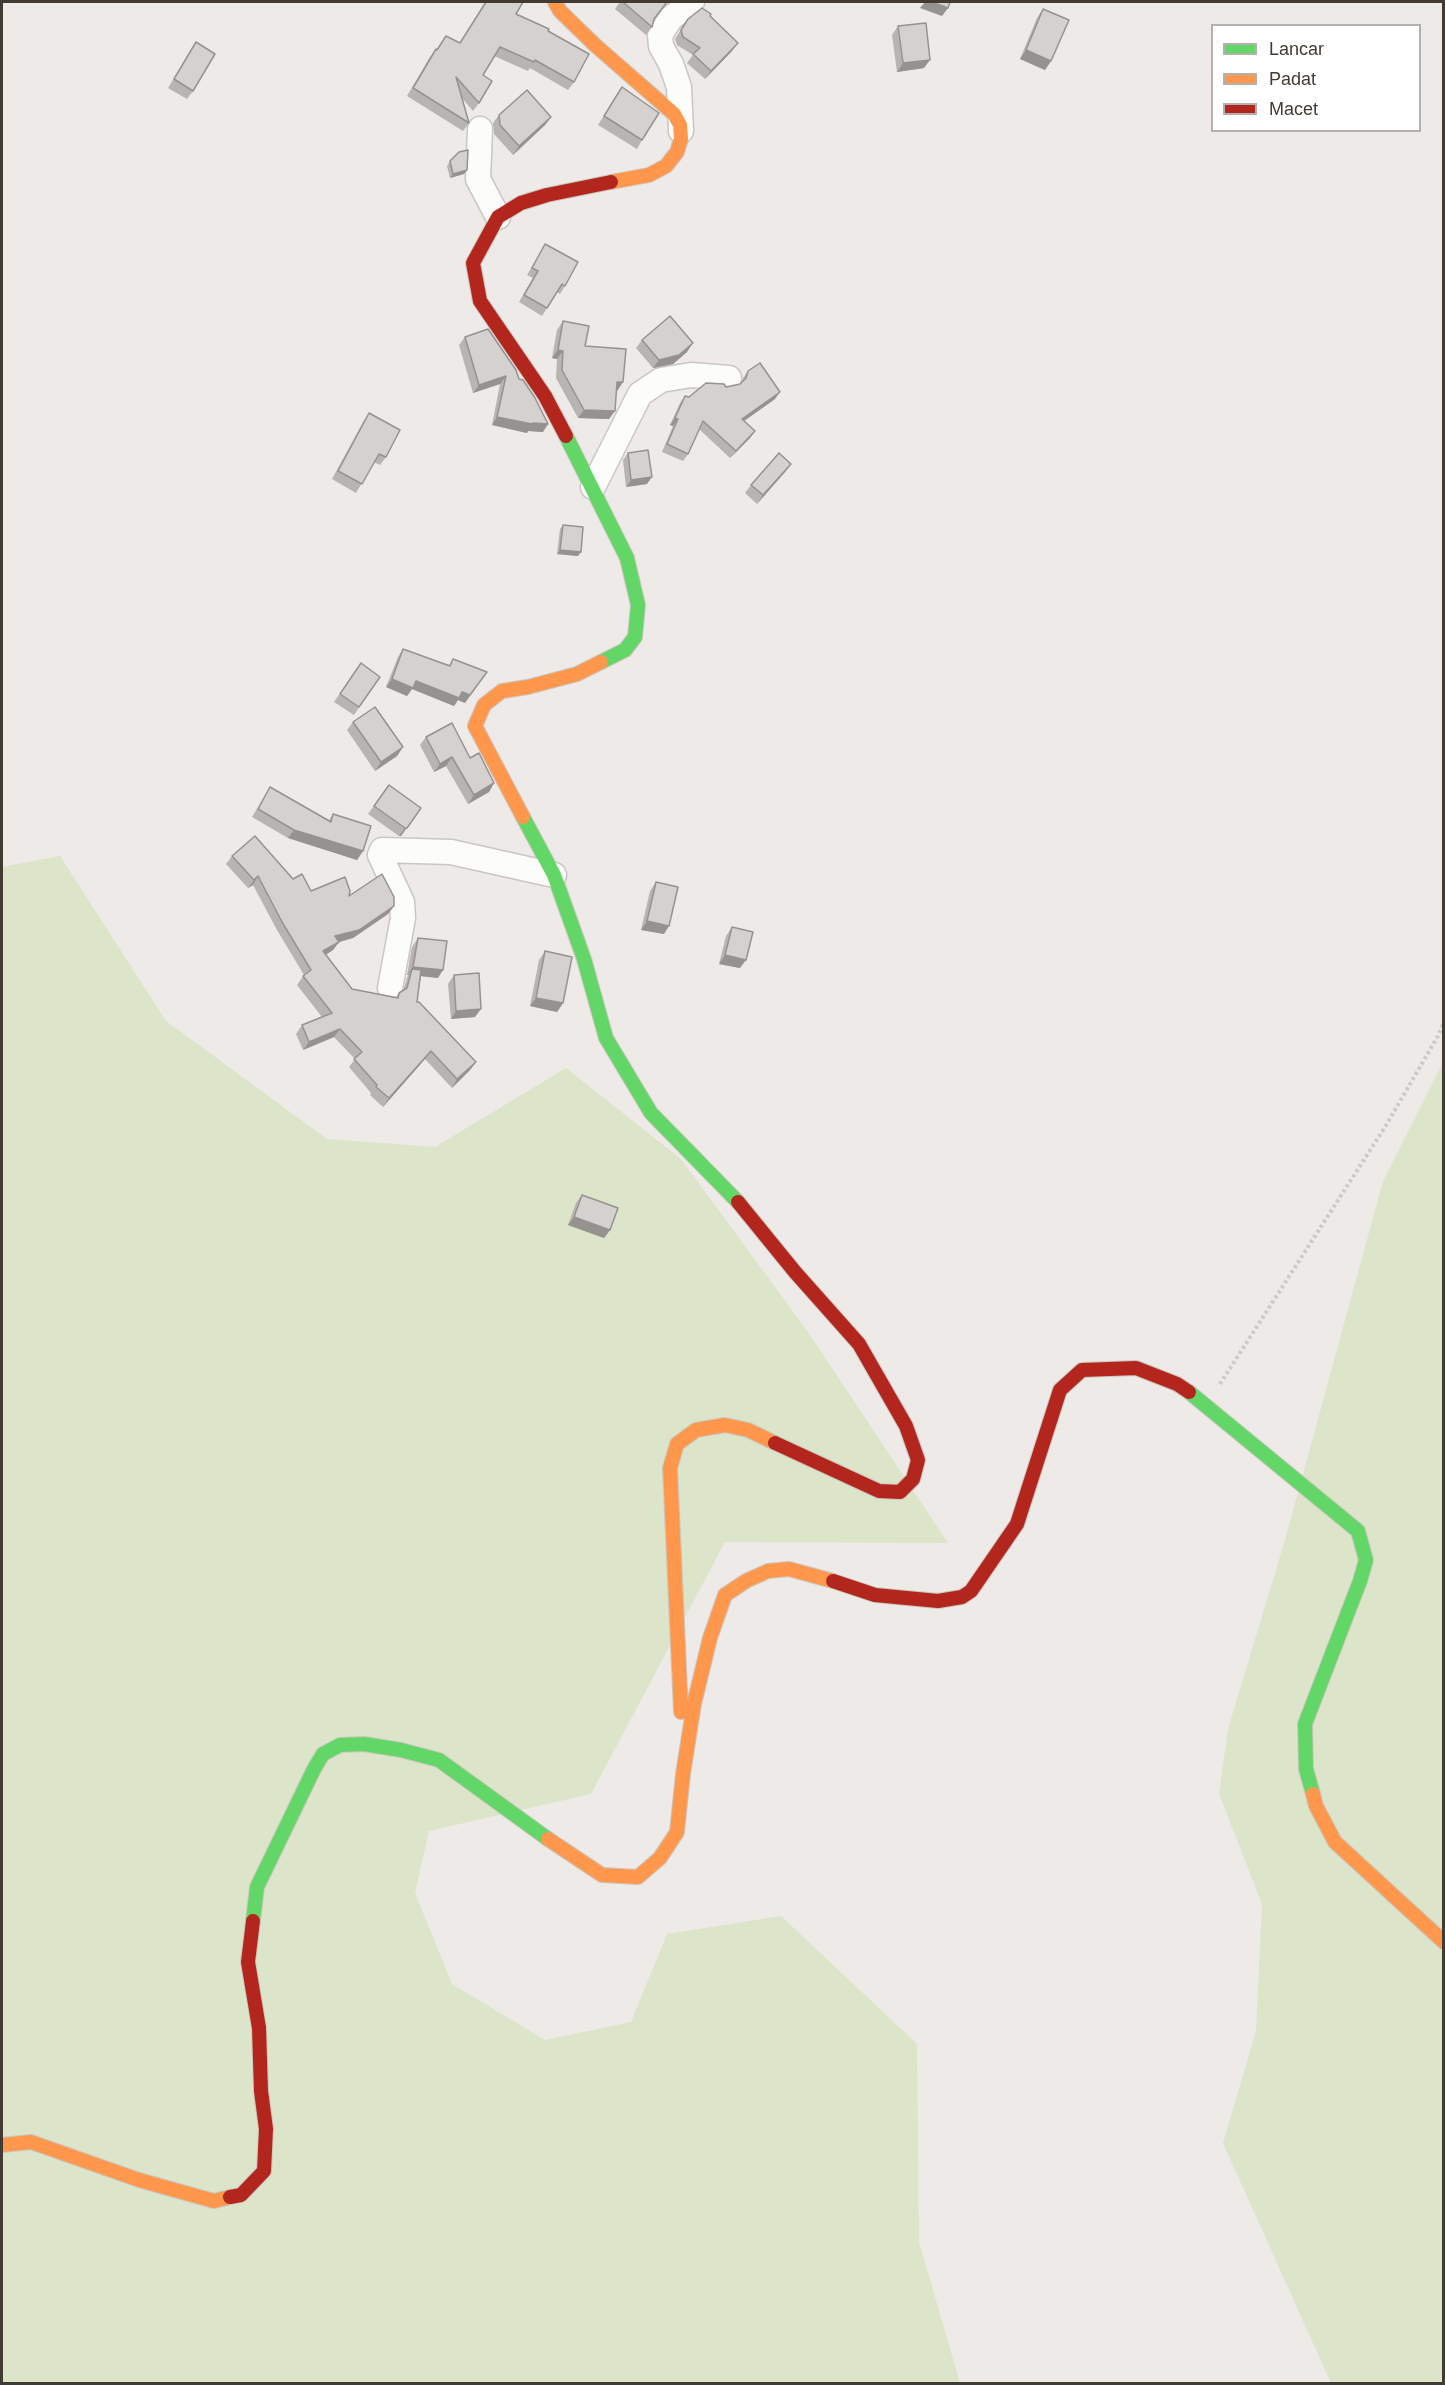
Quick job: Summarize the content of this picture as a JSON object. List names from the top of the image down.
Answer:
{
  "legend": ["Lancar", "Padat", "Macet"]
}
